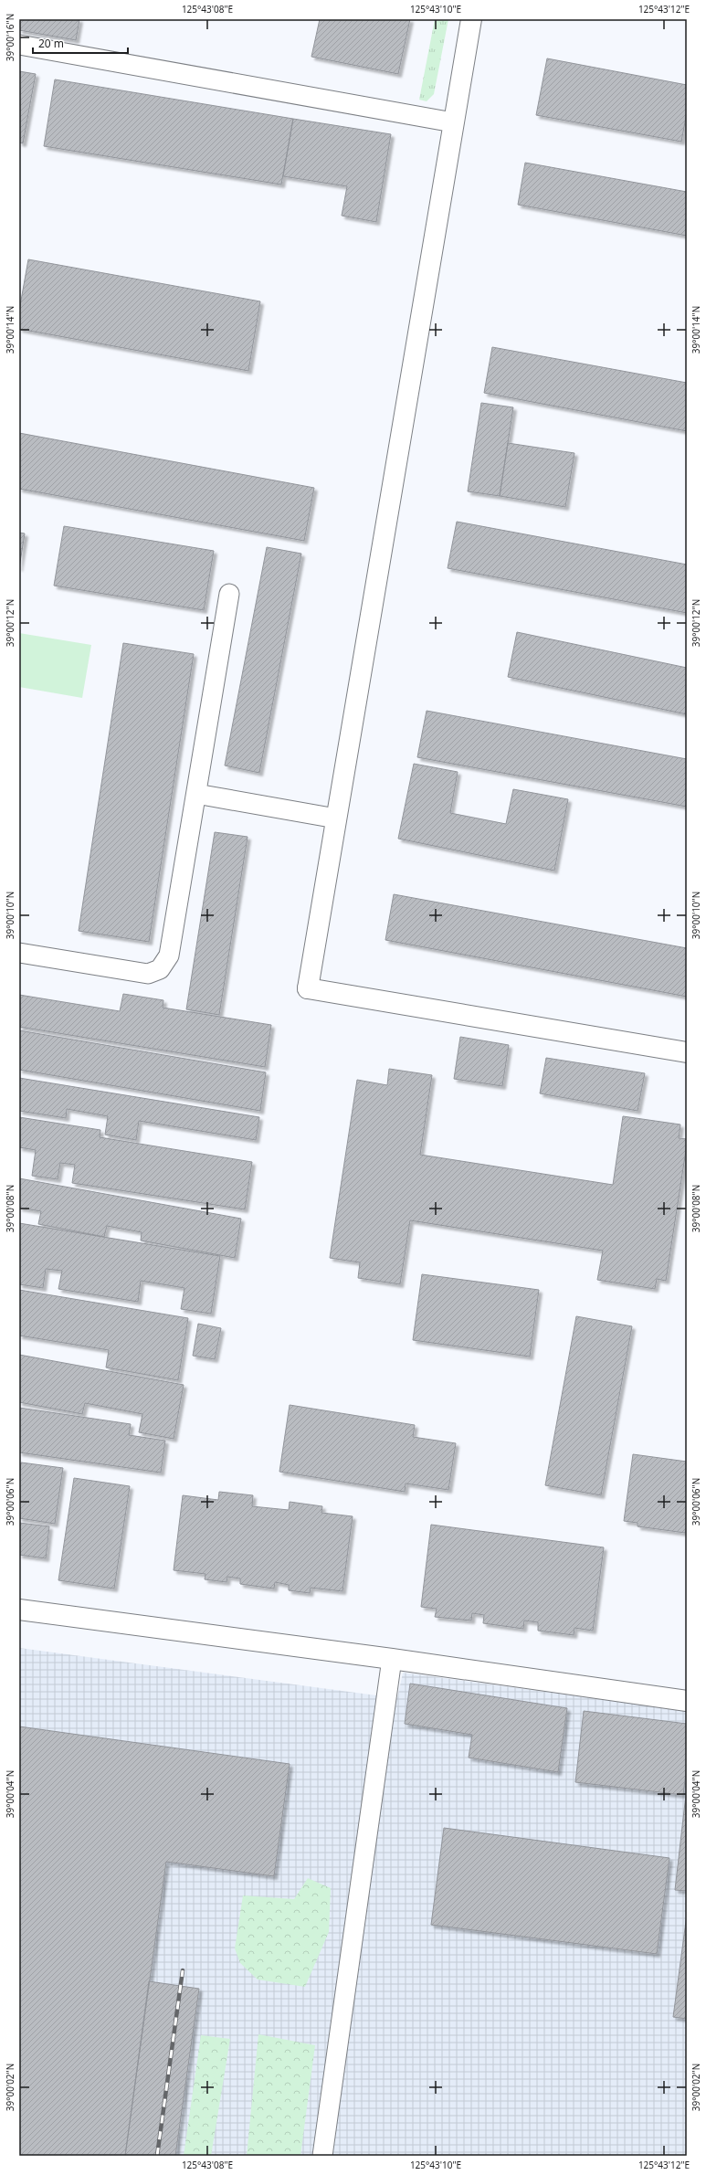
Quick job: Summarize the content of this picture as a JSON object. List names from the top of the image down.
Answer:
{
  "scale_bar": "20 m",
  "coordinates": [
    "125°43'08\"E",
    "125°43'10\"E",
    "125°43'12\"E",
    "39°00'16\"N",
    "39°00'14\"N",
    "39°00'12\"N",
    "39°00'10\"N",
    "39°00'08\"N",
    "39°00'06\"N",
    "39°00'04\"N",
    "39°00'02\"N"
  ]
}
